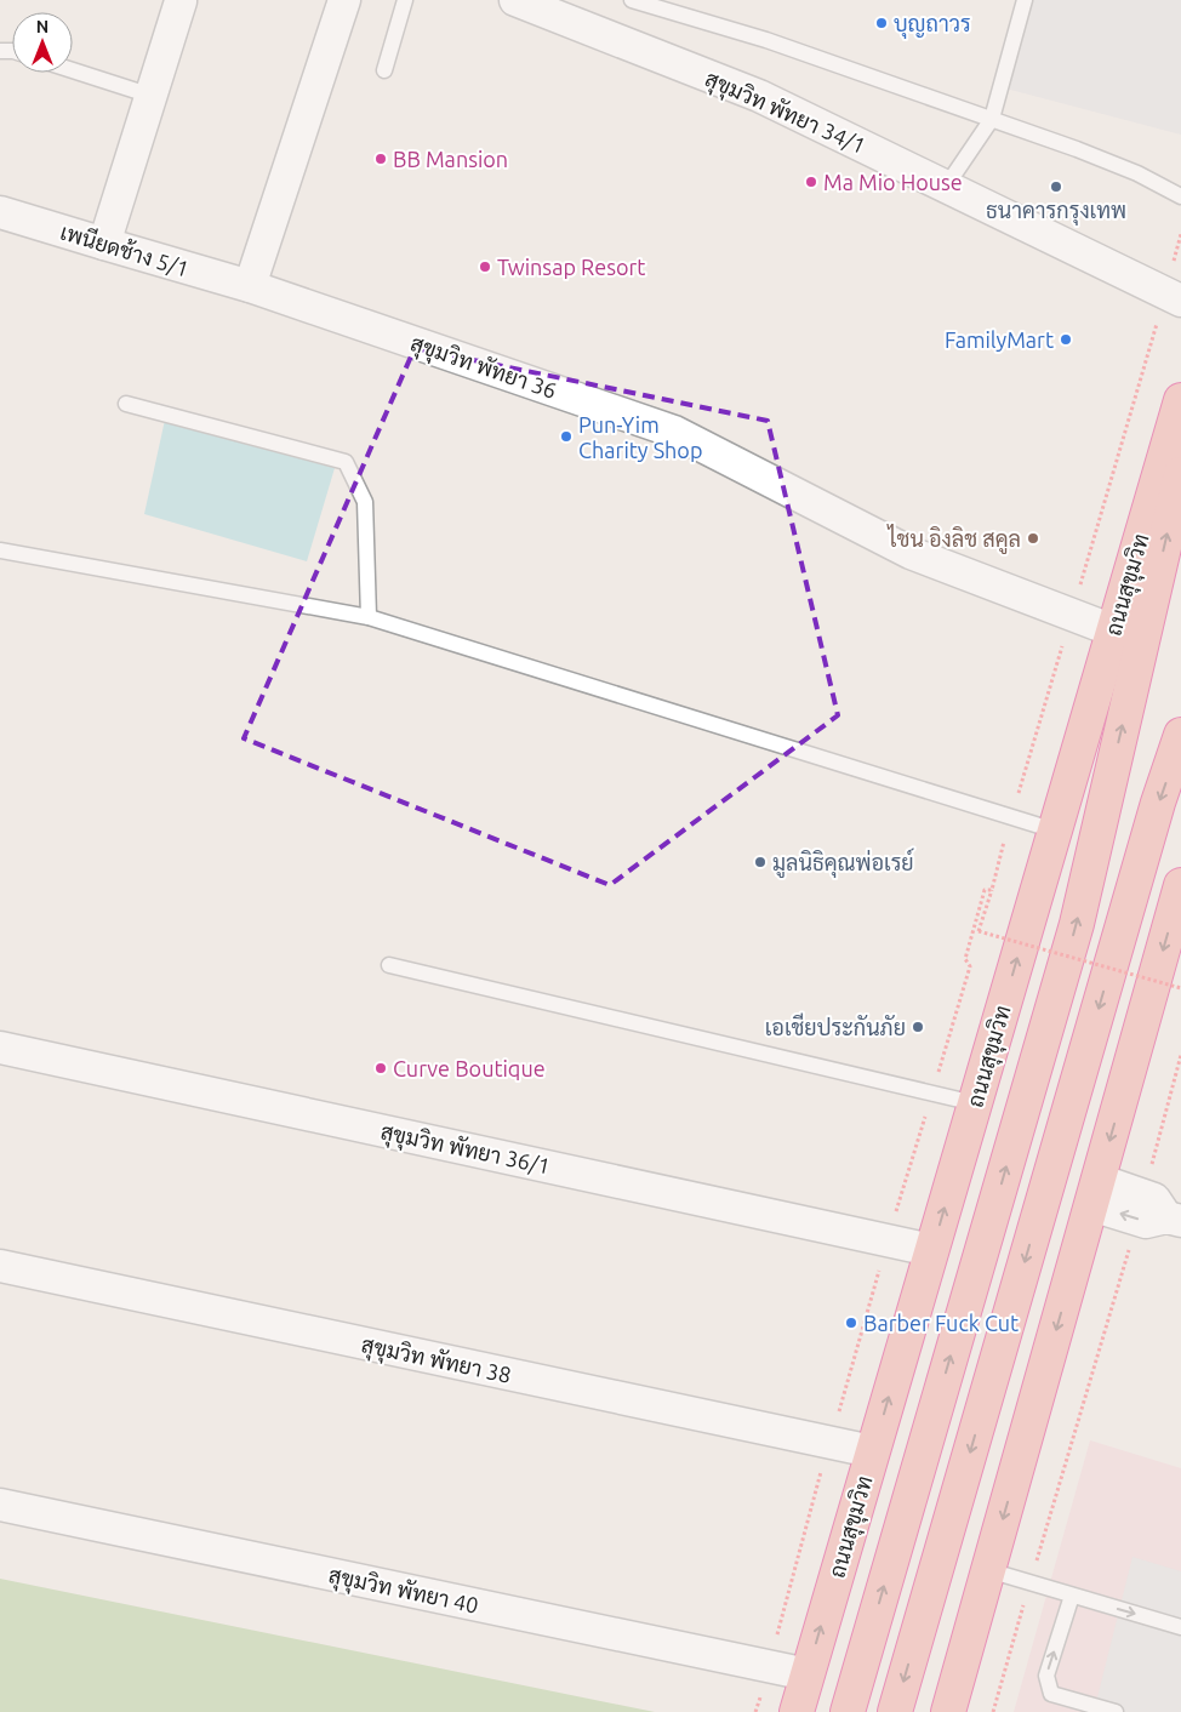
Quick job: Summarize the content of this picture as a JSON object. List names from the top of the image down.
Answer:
{
  "streets": {
    "highway": ["ถนนสุขุมวิท"],
    "street": [
      "สุขุมวิท พัทยา 34/1",
      "เพนียดช้าง 5/1",
      "สุขุมวิท พัทยา 36",
      "สุขุมวิท พัทยา 36/1",
      "สุขุมวิท พัทยา 38",
      "สุขุมวิท พัทยา 40"
    ]
  },
  "crossings": [
    ["เพนียดช้าง 5/1", "สุขุมวิท พัทยา 36"],
    ["สุขุมวิท พัทยา 36", "ถนนสุขุมวิท"],
    ["ถนนสุขุมวิท", "สุขุมวิท พัทยา 36/1"],
    ["ถนนสุขุมวิท", "สุขุมวิท พัทยา 38"],
    ["ถนนสุขุมวิท", "สุขุมวิท พัทยา 40"]
  ],
  "places": [
    "บุญถาวร",
    "BB Mansion",
    "Ma Mio House",
    "ธนาคารกรุงเทพ",
    "Twinsap Resort",
    "FamilyMart",
    "Pun-Yim Charity Shop",
    "ไชน อิงลิช สคูล",
    "มูลนิธิคุณพ่อเรย์",
    "เอเชียประกันภัย",
    "Curve Boutique",
    "Barber Fuck Cut"
  ],
  "north": "top"
}
